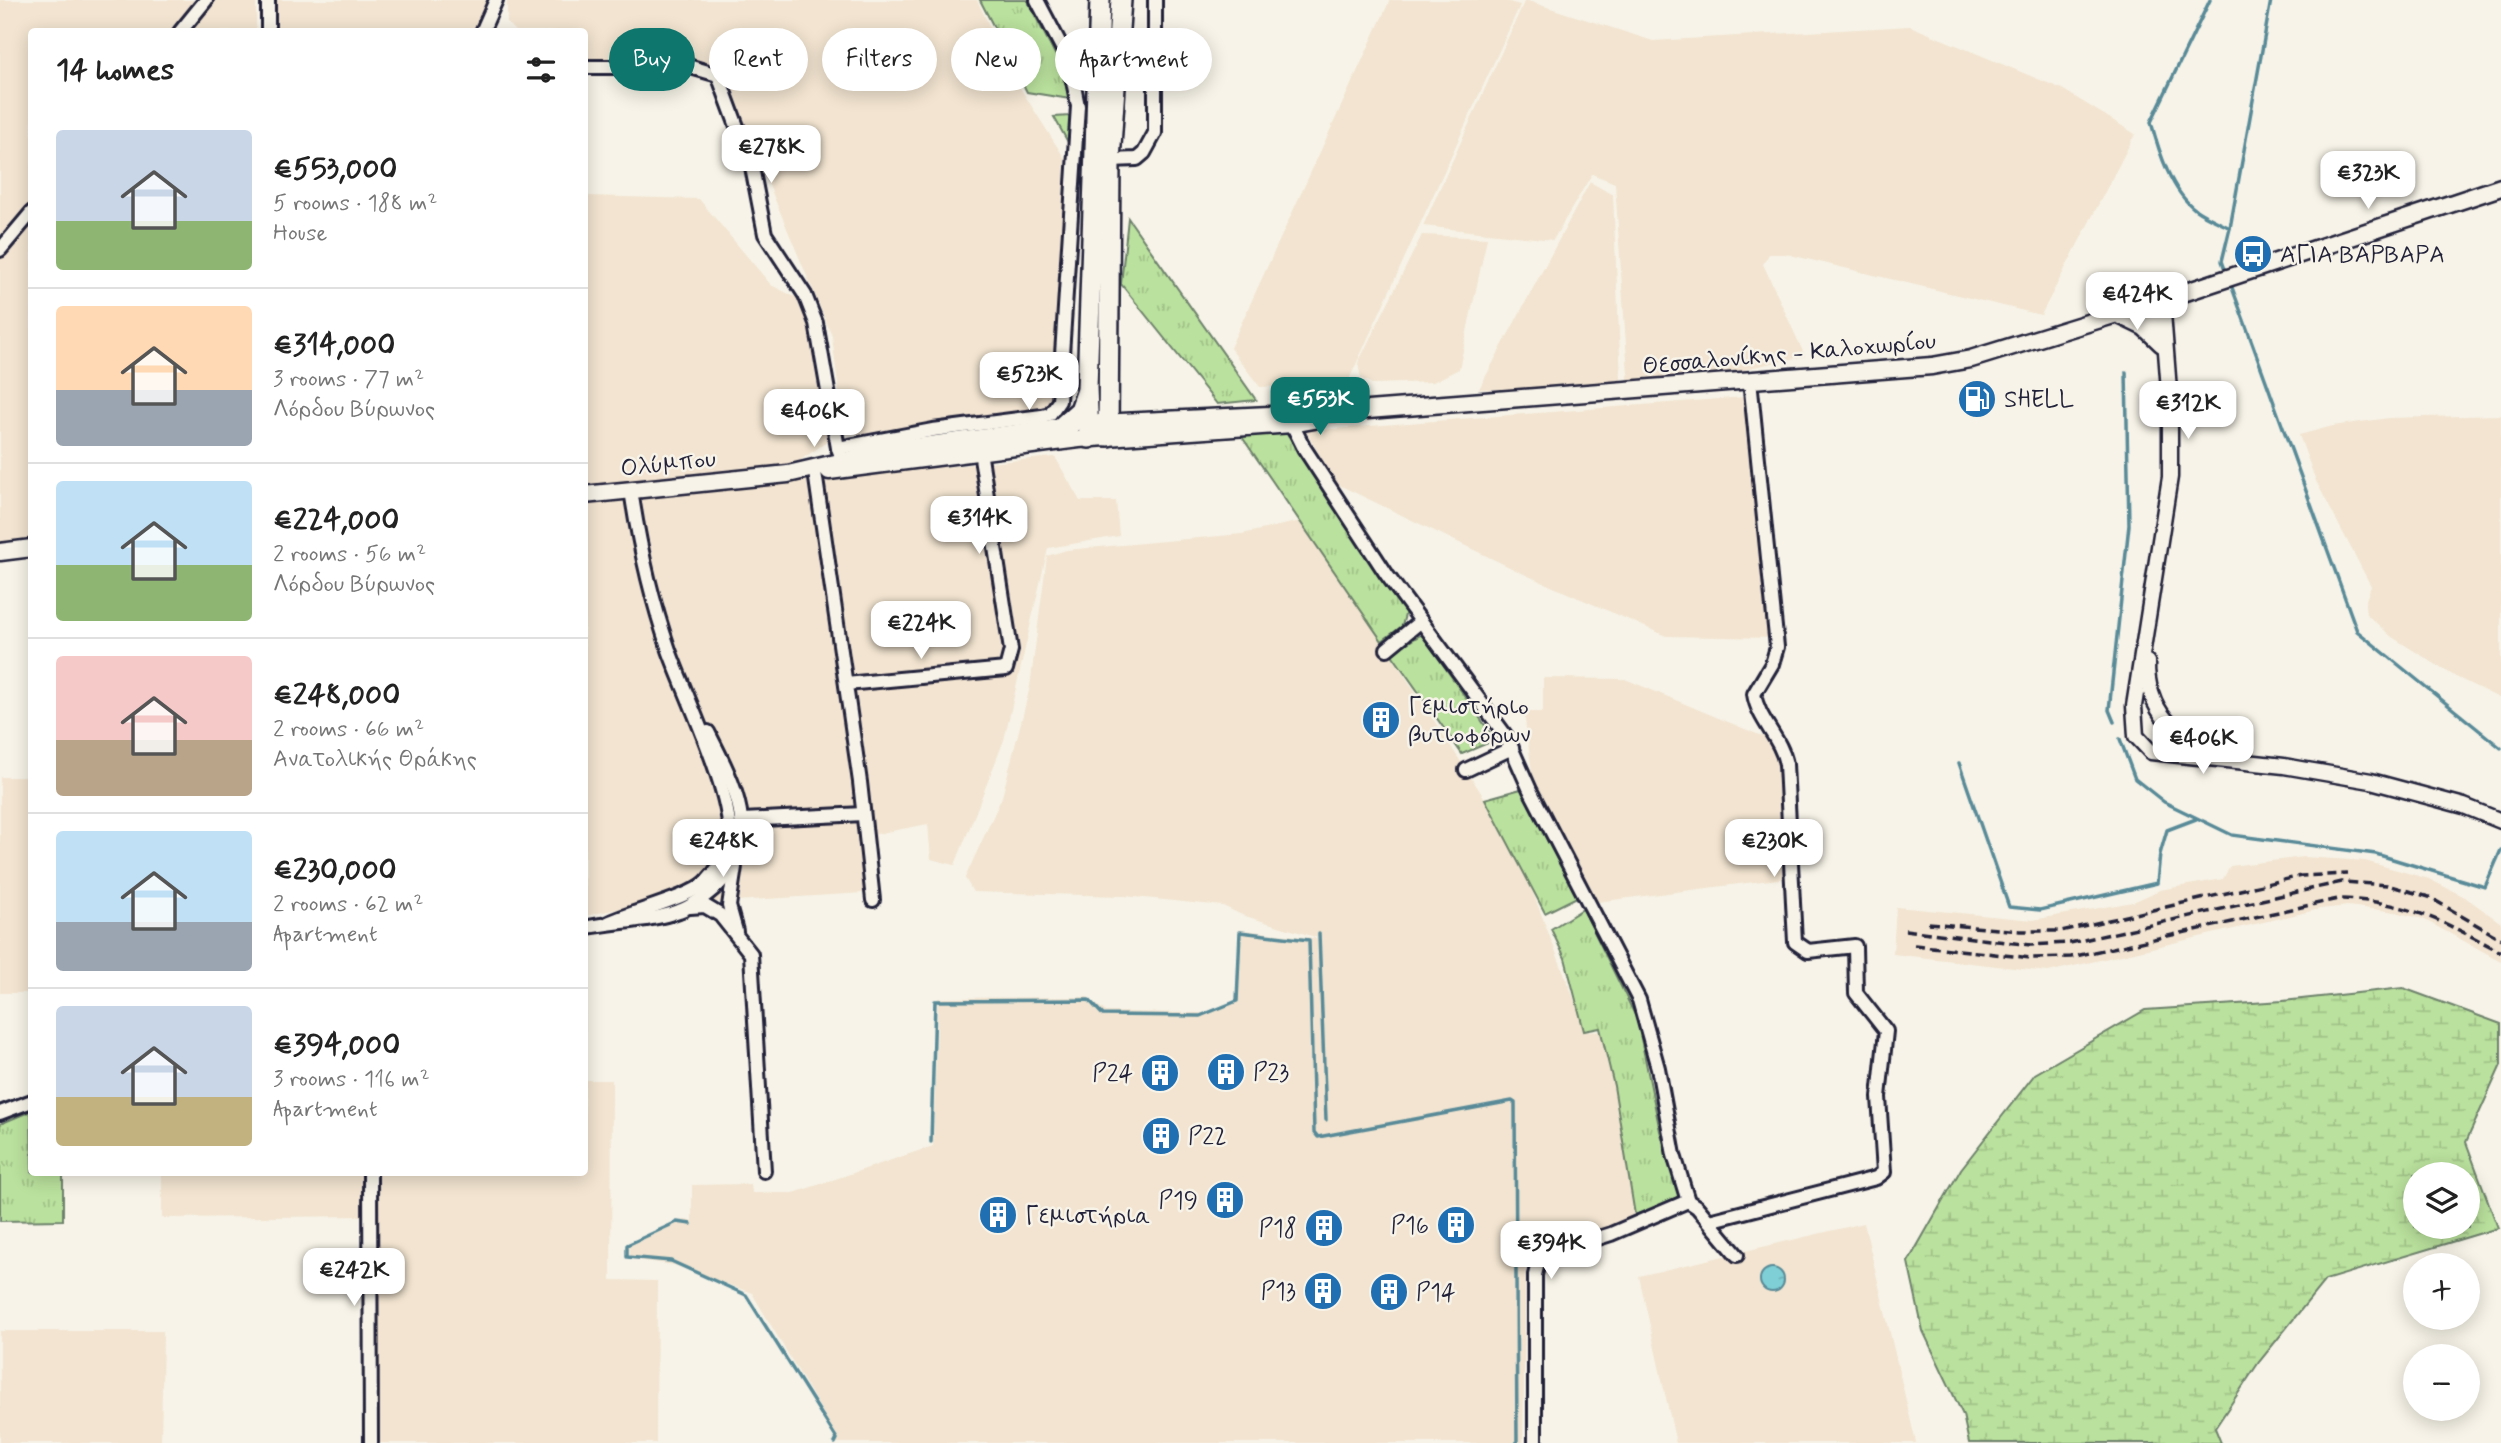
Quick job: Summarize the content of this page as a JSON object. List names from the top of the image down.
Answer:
{
  "streets": {
    "main road": ["Θεσσαλονίκης - Καλοχωρίου", "Ολύμπου"]
  },
  "crossings": [
    ["Θεσσαλονίκης - Καλοχωρίου", "Ολύμπου"]
  ],
  "places": {
    "bus stop": ["ΑΓΙΑ ΒΑΡΒΑΡΑ"],
    "fuel station": ["SHELL"],
    "building": [
      "Γεμιστήριο βυτιοφόρων",
      "P23",
      "P24",
      "P22",
      "P19",
      "Γεμιστήρια",
      "P16",
      "P18",
      "P13",
      "P14"
    ]
  },
  "page": {
    "chip": [
      "Buy",
      "Rent",
      "Filters",
      "New",
      "Apartment"
    ],
    "heading": "14 homes",
    "list": [
      {
        "name": "€553,000",
        "note": "5 rooms · 188 m² · House"
      },
      {
        "name": "€314,000",
        "note": "3 rooms · 77 m² · Λόρδου Βύρωνος"
      },
      {
        "name": "€224,000",
        "note": "2 rooms · 56 m² · Λόρδου Βύρωνος"
      },
      {
        "name": "€248,000",
        "note": "2 rooms · 66 m² · Ανατολικής Θράκης"
      },
      {
        "name": "€230,000",
        "note": "2 rooms · 62 m² · Apartment"
      },
      {
        "name": "€394,000",
        "note": "3 rooms · 116 m² · Apartment"
      }
    ],
    "price": [
      "€278K",
      "€323K",
      "€424K",
      "€523K",
      "€553K",
      "€312K",
      "€406K",
      "€314K",
      "€224K",
      "€406K",
      "€248K",
      "€230K",
      "€394K",
      "€242K"
    ],
    "map_buttons": ["+", "−"]
  }
}
